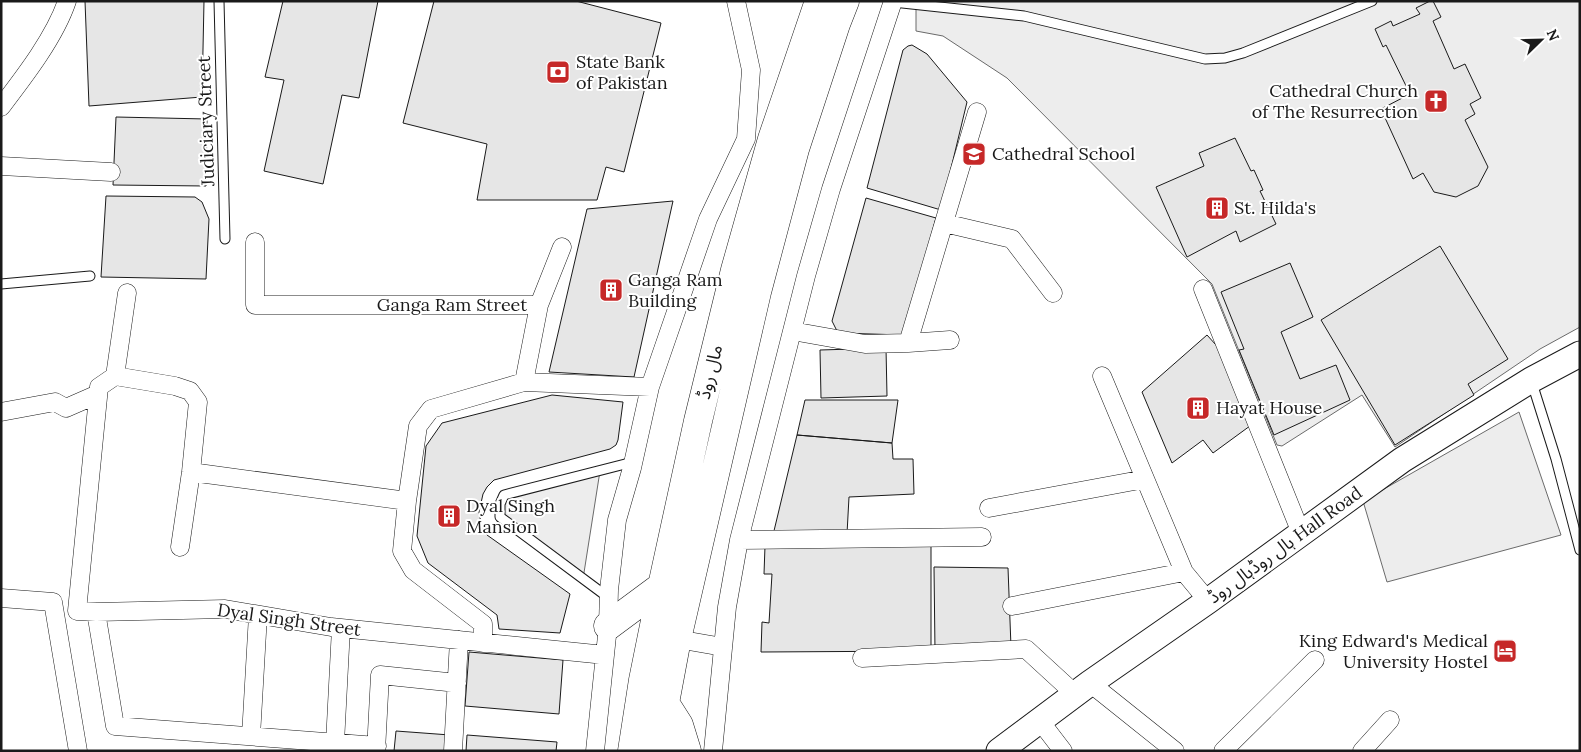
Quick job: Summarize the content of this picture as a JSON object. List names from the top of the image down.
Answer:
{
  "streets": {
    "main road": ["مال روڈ", "ہال روڈہال روڈ Hall Road"],
    "street": ["Ganga Ram Street", "Dyal Singh Street"],
    "lane": ["Judiciary Street"]
  },
  "places": {
    "bank": ["State Bank of Pakistan"],
    "church": ["Cathedral Church of The Resurrection"],
    "school or university": ["Cathedral School"],
    "building": [
      "St. Hilda's",
      "Ganga Ram Building",
      "Hayat House",
      "Dyal Singh Mansion"
    ],
    "hotel": ["King Edward's Medical University Hostel"]
  },
  "north": "top right"
}
